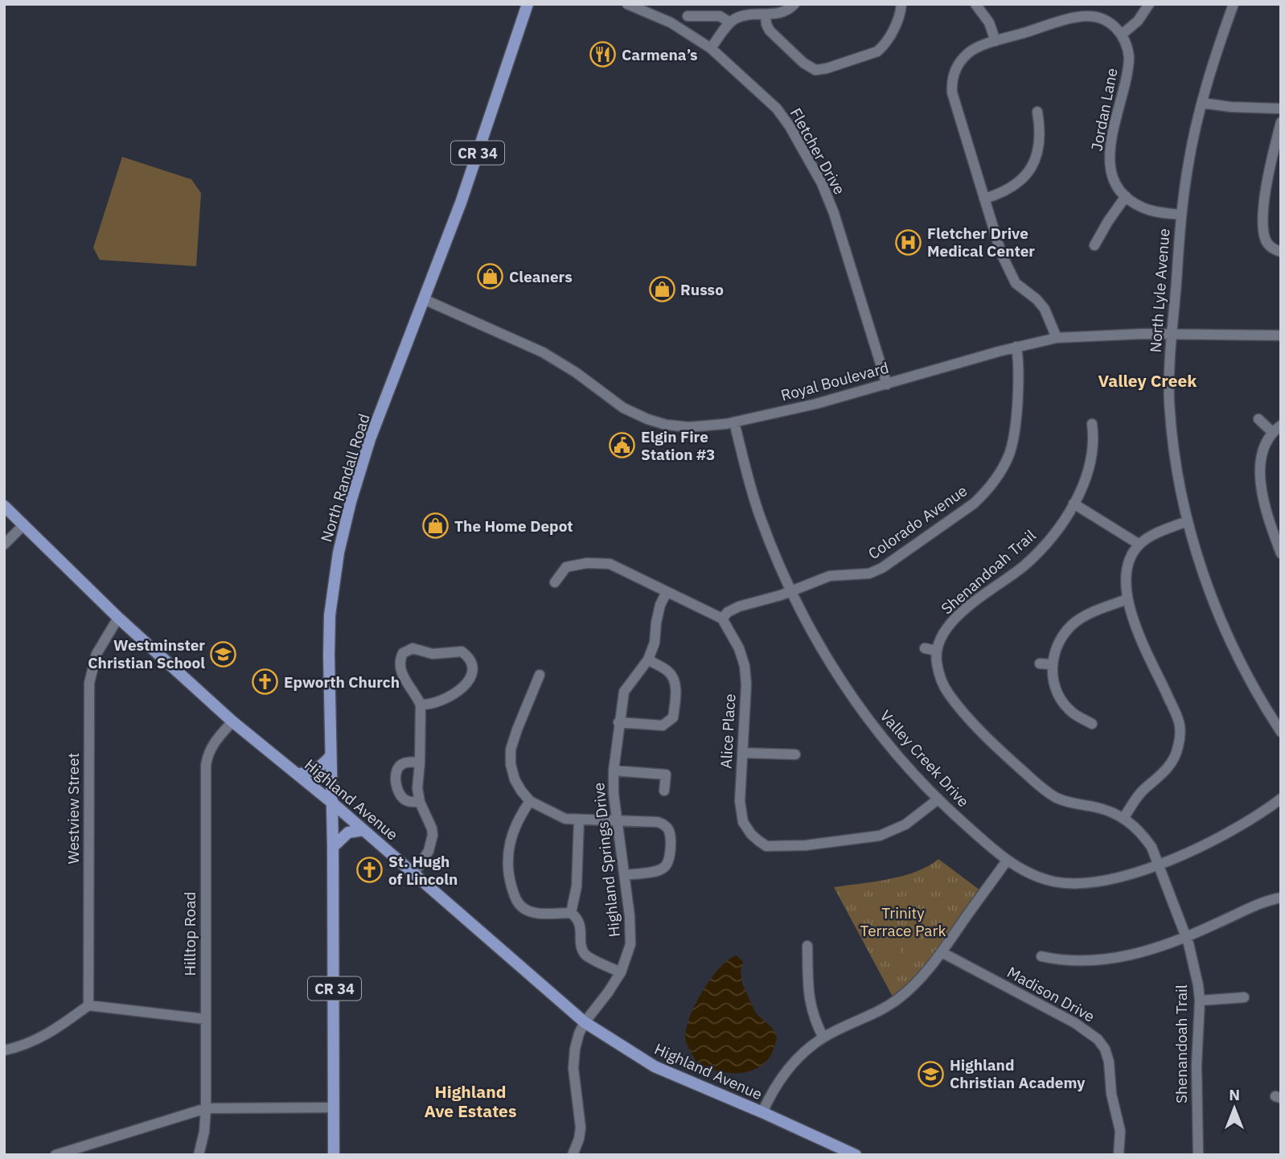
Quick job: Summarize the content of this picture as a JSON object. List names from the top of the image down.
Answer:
{
  "streets": {
    "main road": ["CR 34", "North Randall Road", "Highland Avenue"],
    "street": [
      "Jordan Lane",
      "Fletcher Drive",
      "North Lyle Avenue",
      "Royal Boulevard",
      "Colorado Avenue",
      "Shenandoah Trail",
      "Alice Place",
      "Valley Creek Drive",
      "Westview Street",
      "Highland Springs Drive",
      "Hilltop Road",
      "Madison Drive"
    ]
  },
  "crossings": [
    ["Fletcher Drive", "Royal Boulevard"],
    ["North Lyle Avenue", "Royal Boulevard"],
    ["Royal Boulevard", "North Randall Road"],
    ["Royal Boulevard", "Colorado Avenue"],
    ["Royal Boulevard", "Valley Creek Drive"],
    ["North Randall Road", "Highland Avenue"],
    ["Colorado Avenue", "Alice Place"],
    ["Colorado Avenue", "Valley Creek Drive"],
    ["Shenandoah Trail", "Valley Creek Drive"],
    ["Alice Place", "Valley Creek Drive"],
    ["Highland Avenue", "Westview Street"],
    ["Highland Avenue", "Highland Springs Drive"],
    ["Highland Avenue", "Hilltop Road"]
  ],
  "districts": ["Valley Creek", "Highland Ave Estates"],
  "parks": ["Trinity Terrace Park"],
  "places": {
    "restaurant": ["Carmena’s"],
    "hospital": ["Fletcher Drive Medical Center"],
    "shop": ["Cleaners", "Russo", "The Home Depot"],
    "public building": ["Elgin Fire Station #3"],
    "school or university": ["Westminster Christian School", "Highland Christian Academy"],
    "church": ["Epworth Church", "St. Hugh of Lincoln"]
  },
  "north": "top"
}
